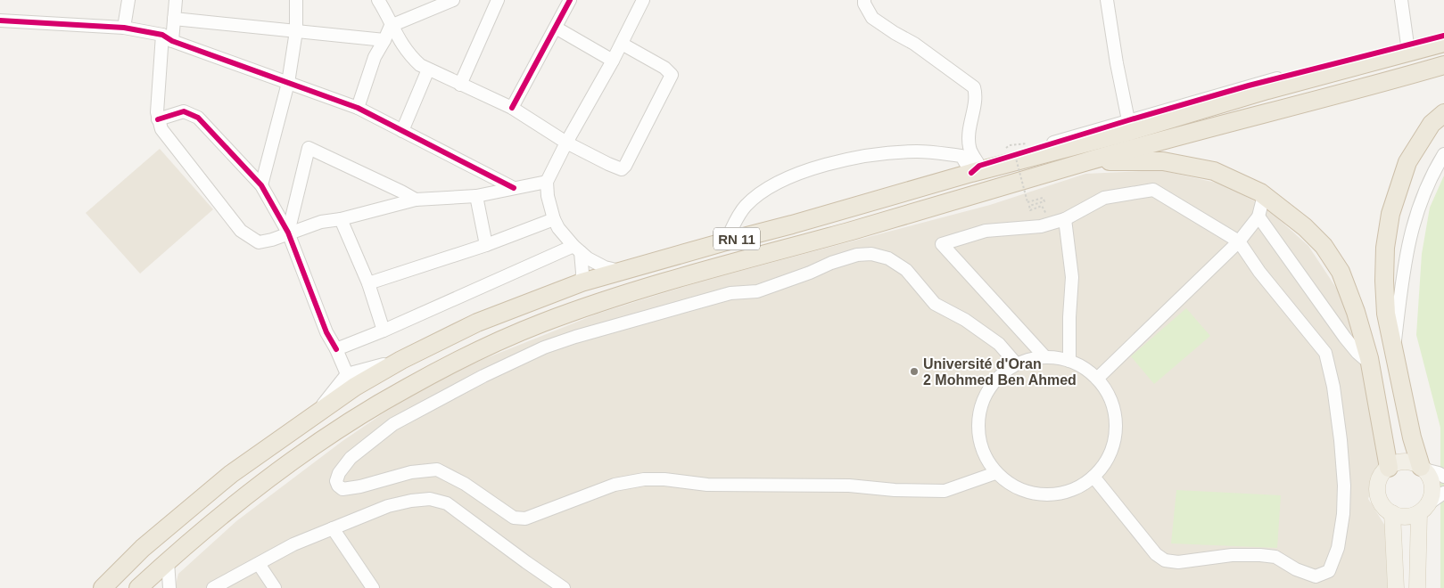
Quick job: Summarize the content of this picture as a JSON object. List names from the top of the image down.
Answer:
{
  "streets": {
    "highway": ["RN 11"]
  },
  "places": ["Université d'Oran 2 Mohmed Ben Ahmed"]
}
